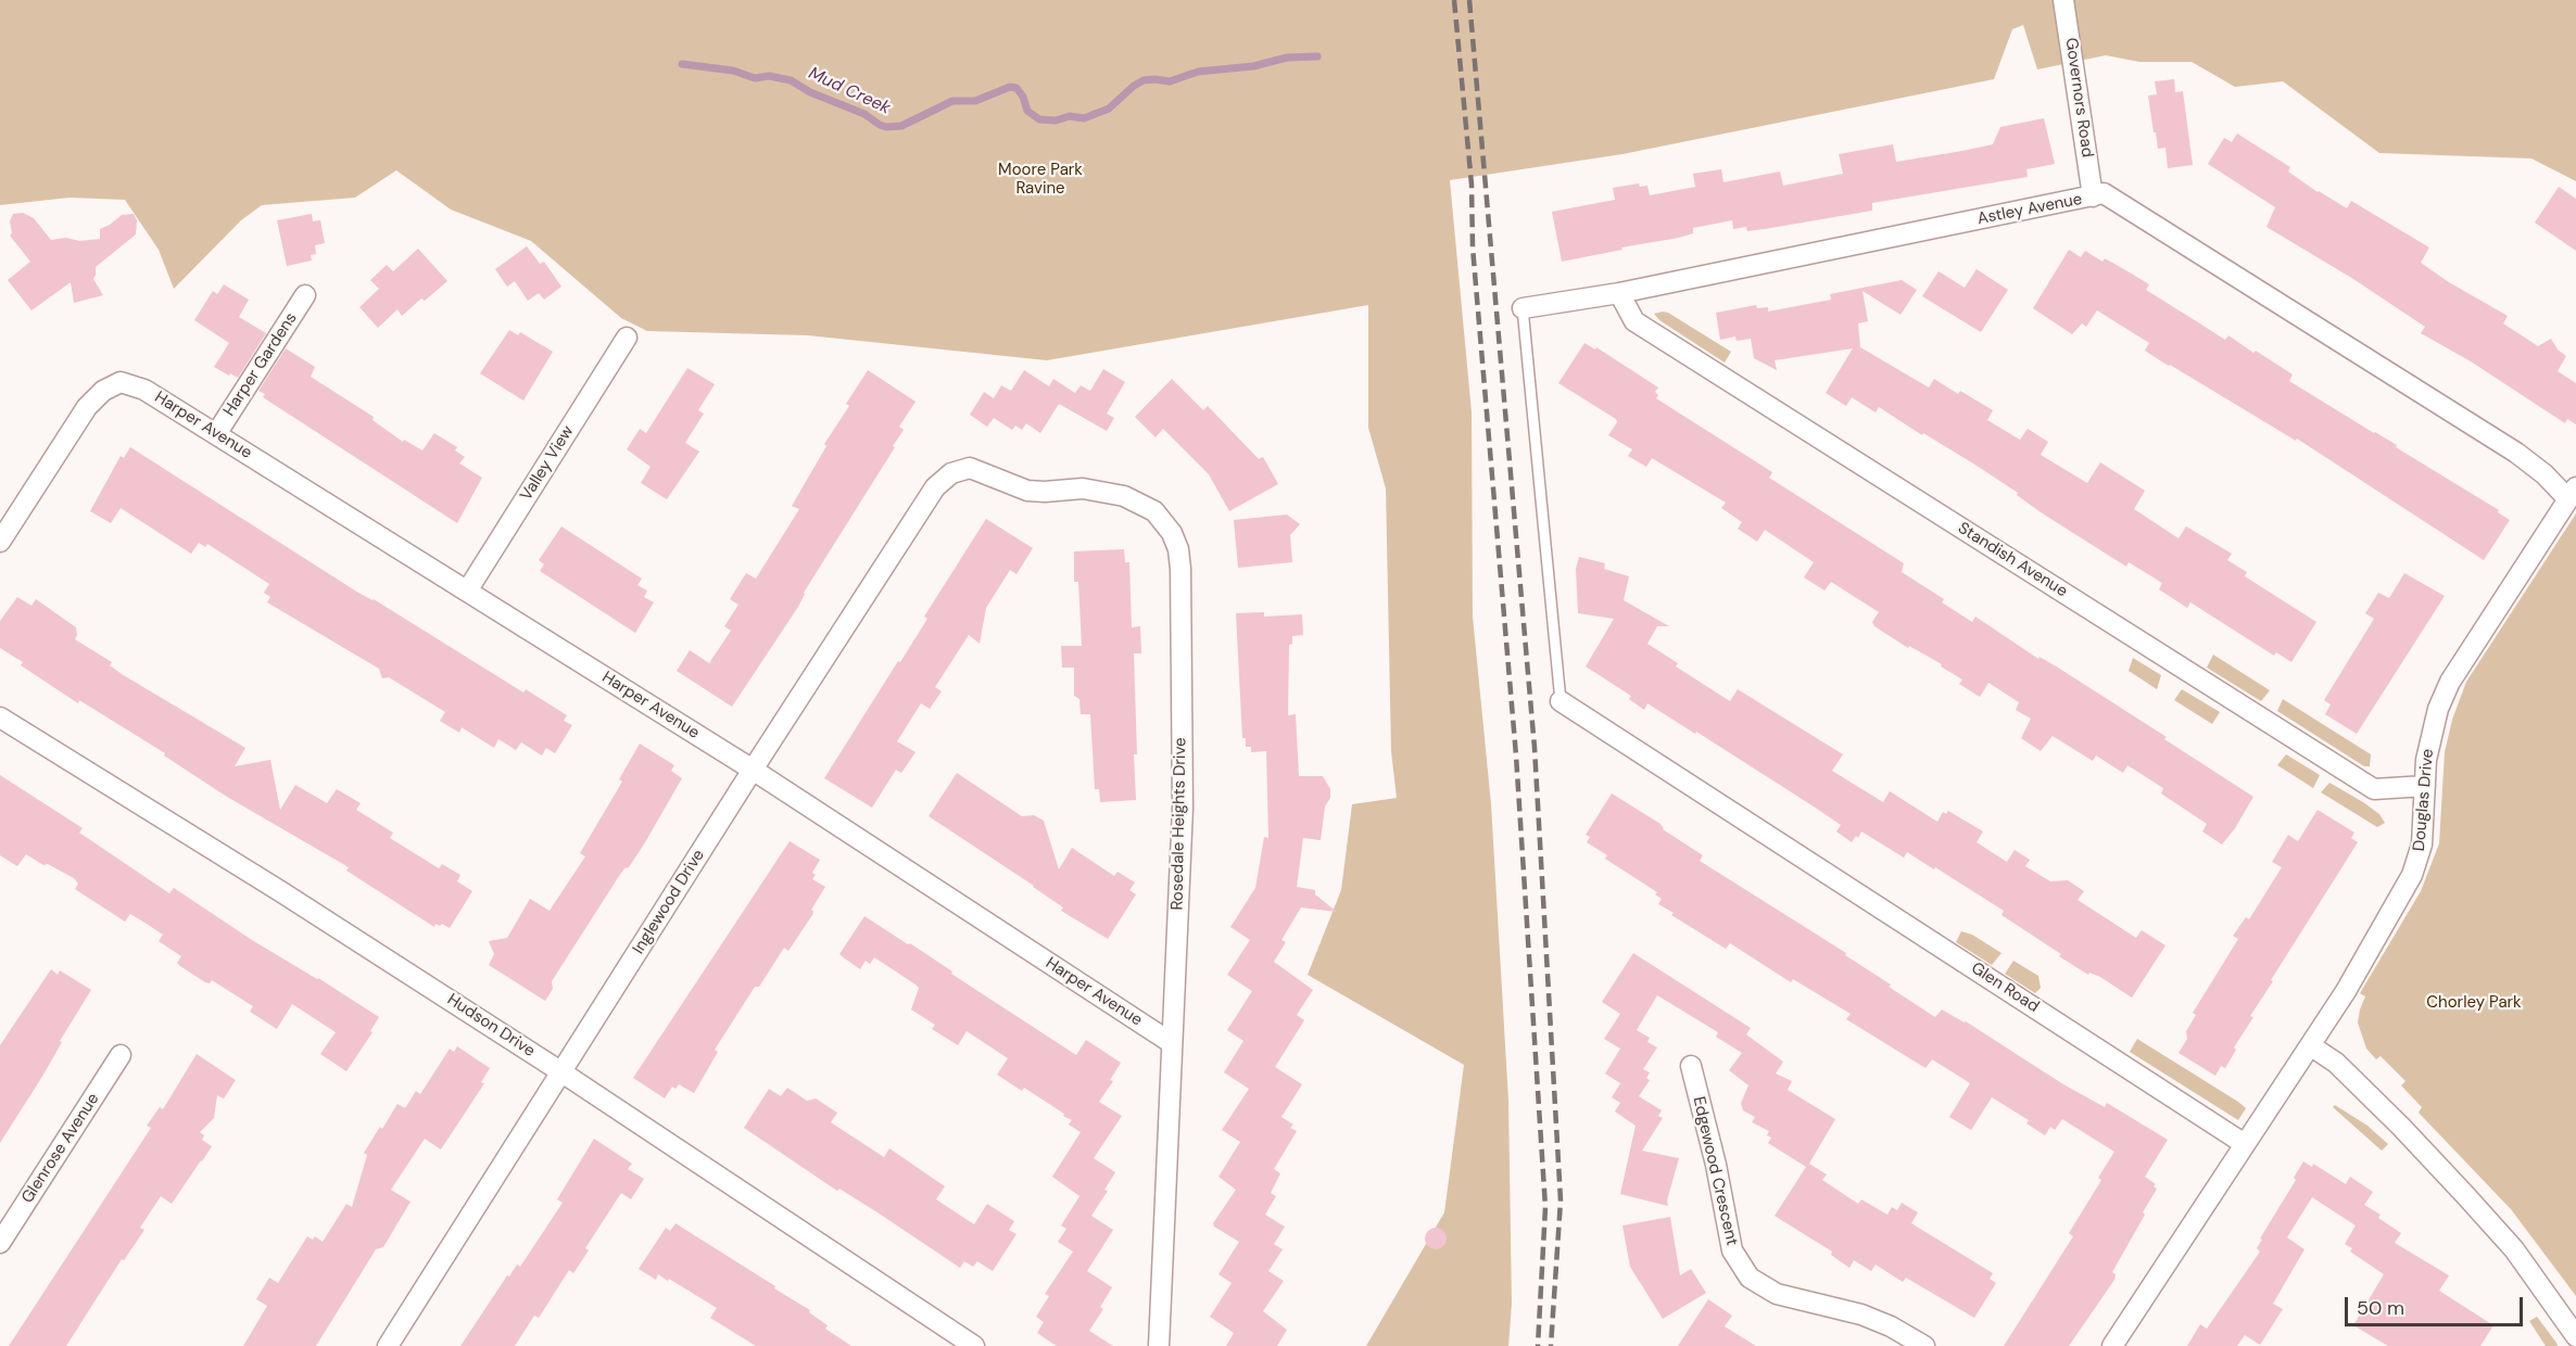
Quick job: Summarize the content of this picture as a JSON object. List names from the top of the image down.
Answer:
{
  "streets": {
    "street": [
      "Governors Road",
      "Astley Avenue",
      "Harper Gardens",
      "Harper Avenue",
      "Valley View",
      "Standish Avenue",
      "Douglas Drive",
      "Rosedale Heights Drive",
      "Inglewood Drive",
      "Glen Road",
      "Hudson Drive",
      "Glenrose Avenue",
      "Edgewood Crescent"
    ]
  },
  "crossings": [
    ["Governors Road", "Astley Avenue"],
    ["Astley Avenue", "Standish Avenue"],
    ["Astley Avenue", "Douglas Drive"],
    ["Harper Gardens", "Harper Avenue"],
    ["Harper Avenue", "Valley View"],
    ["Harper Avenue", "Rosedale Heights Drive"],
    ["Harper Avenue", "Inglewood Drive"],
    ["Standish Avenue", "Douglas Drive"],
    ["Douglas Drive", "Glen Road"],
    ["Rosedale Heights Drive", "Inglewood Drive"],
    ["Inglewood Drive", "Hudson Drive"]
  ],
  "water": ["Mud Creek"],
  "parks": ["Moore Park Ravine", "Chorley Park"],
  "scale_bar": "50 m"
}
